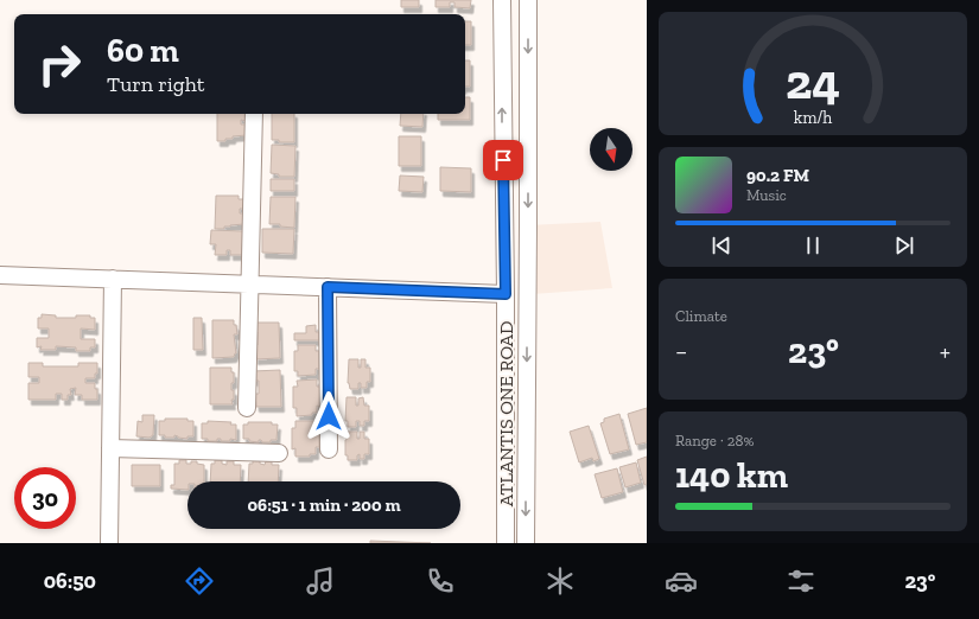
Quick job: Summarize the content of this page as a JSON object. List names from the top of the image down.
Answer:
{
  "streets": {
    "street": ["ATLANTIS ONE ROAD"]
  },
  "north": "bottom",
  "page": {
    "turn": ["60 m", "Turn right"],
    "song": ["90.2 FM", "Music"],
    "tile": [
      "Climate",
      ["Range · 28%", "140 km"]
    ],
    "heat": ["−", "23°", "+"],
    "limit": "30",
    "trip": "06:51 · 1 min · 200 m",
    "tabs": ["06:50", "23°"],
    "gauge": ["24", "km/h"]
  }
}
